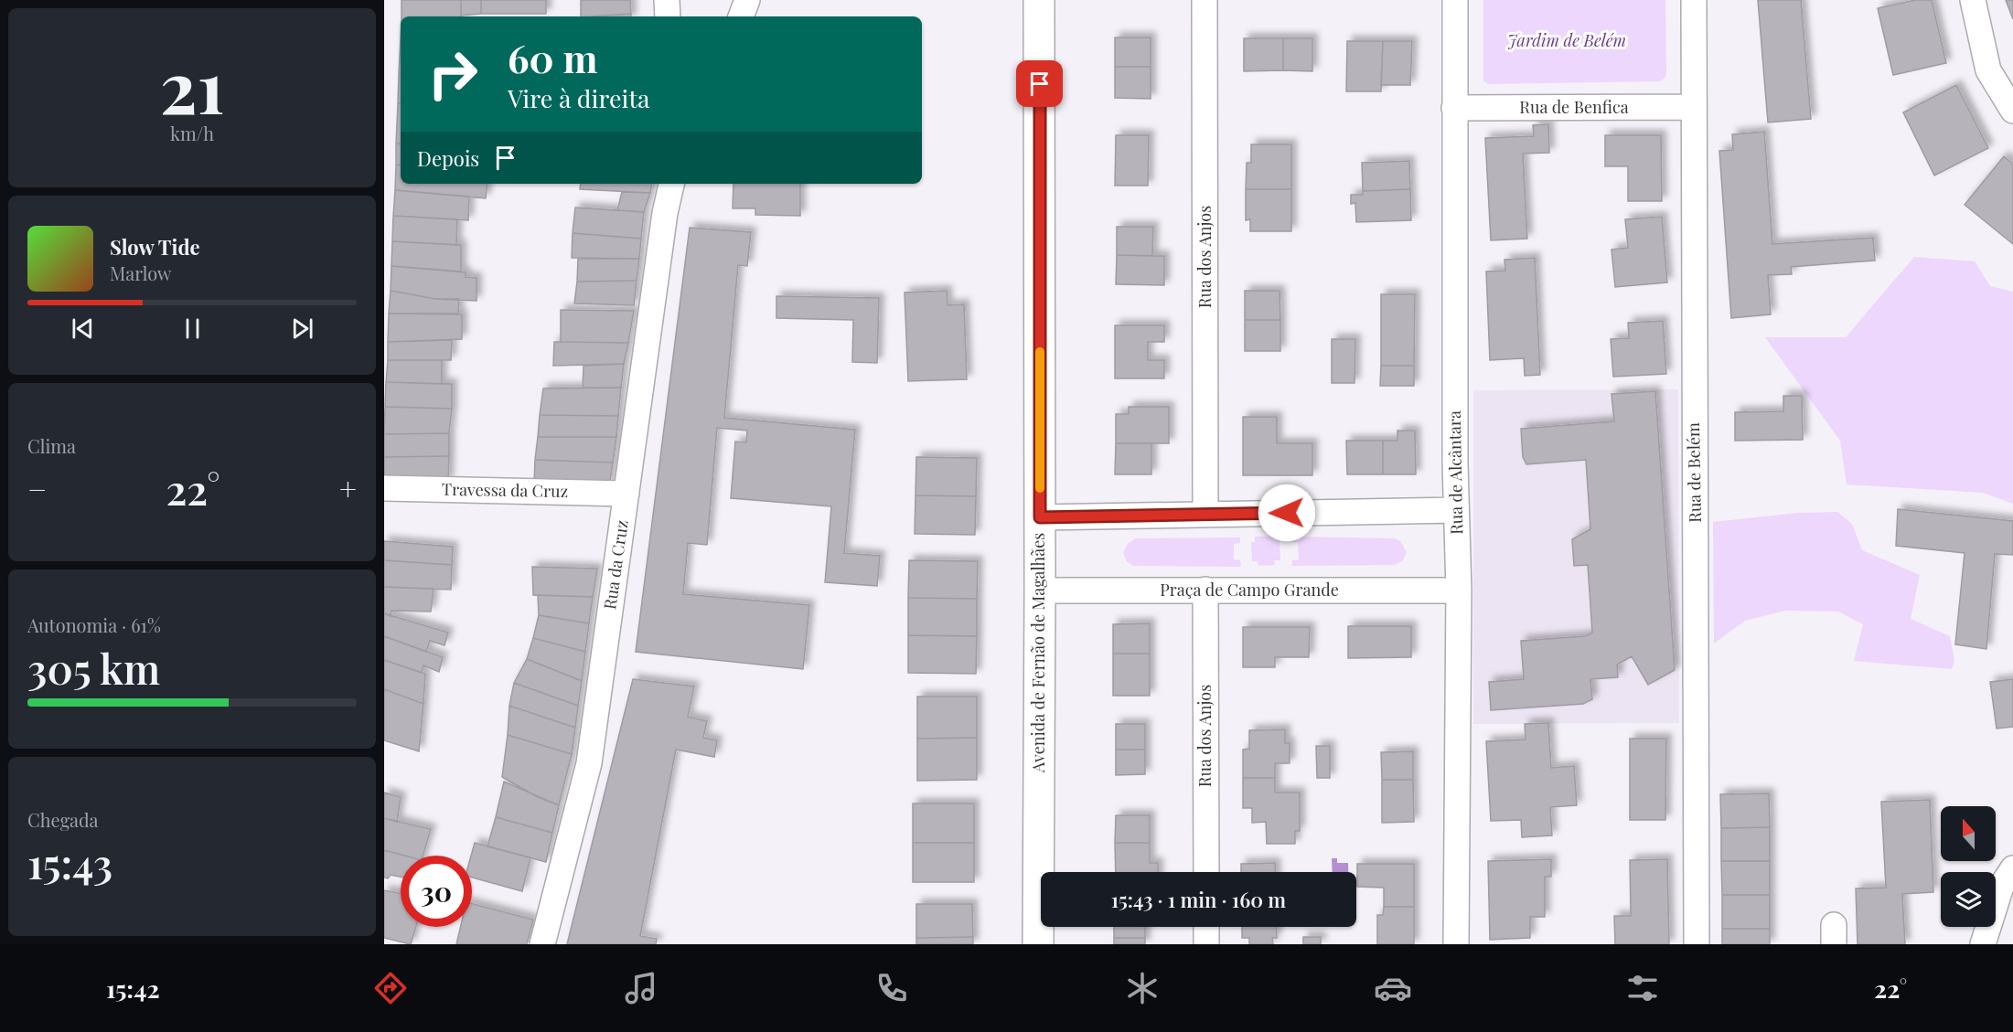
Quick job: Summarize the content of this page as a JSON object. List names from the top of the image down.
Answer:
{
  "streets": {
    "main road": ["Avenida de Fernão de Magalhães"],
    "street": [
      "Rua de Benfica",
      "Rua dos Anjos",
      "Rua de Alcântara",
      "Rua de Belém",
      "Travessa da Cruz",
      "Rua da Cruz",
      "Praça de Campo Grande"
    ]
  },
  "crossings": [
    ["Rua de Benfica", "Rua de Alcântara"],
    ["Rua de Benfica", "Rua de Belém"],
    ["Rua dos Anjos", "Praça de Campo Grande"],
    ["Rua de Alcântara", "Praça de Campo Grande"],
    ["Travessa da Cruz", "Rua da Cruz"],
    ["Praça de Campo Grande", "Avenida de Fernão de Magalhães"]
  ],
  "parks": ["Jardim de Belém"],
  "north": "top",
  "page": {
    "tile": [
      ["21", "km/h"],
      "Clima",
      ["Autonomia · 61%", "305 km"],
      ["Chegada", "15:43"]
    ],
    "turn": ["60 m", "Vire à direita"],
    "then": "Depois",
    "song": ["Slow Tide", "Marlow"],
    "heat": ["−", "22°", "+"],
    "limit": "30",
    "trip": "15:43 · 1 min · 160 m",
    "tabs": ["15:42", "22°"]
  }
}
